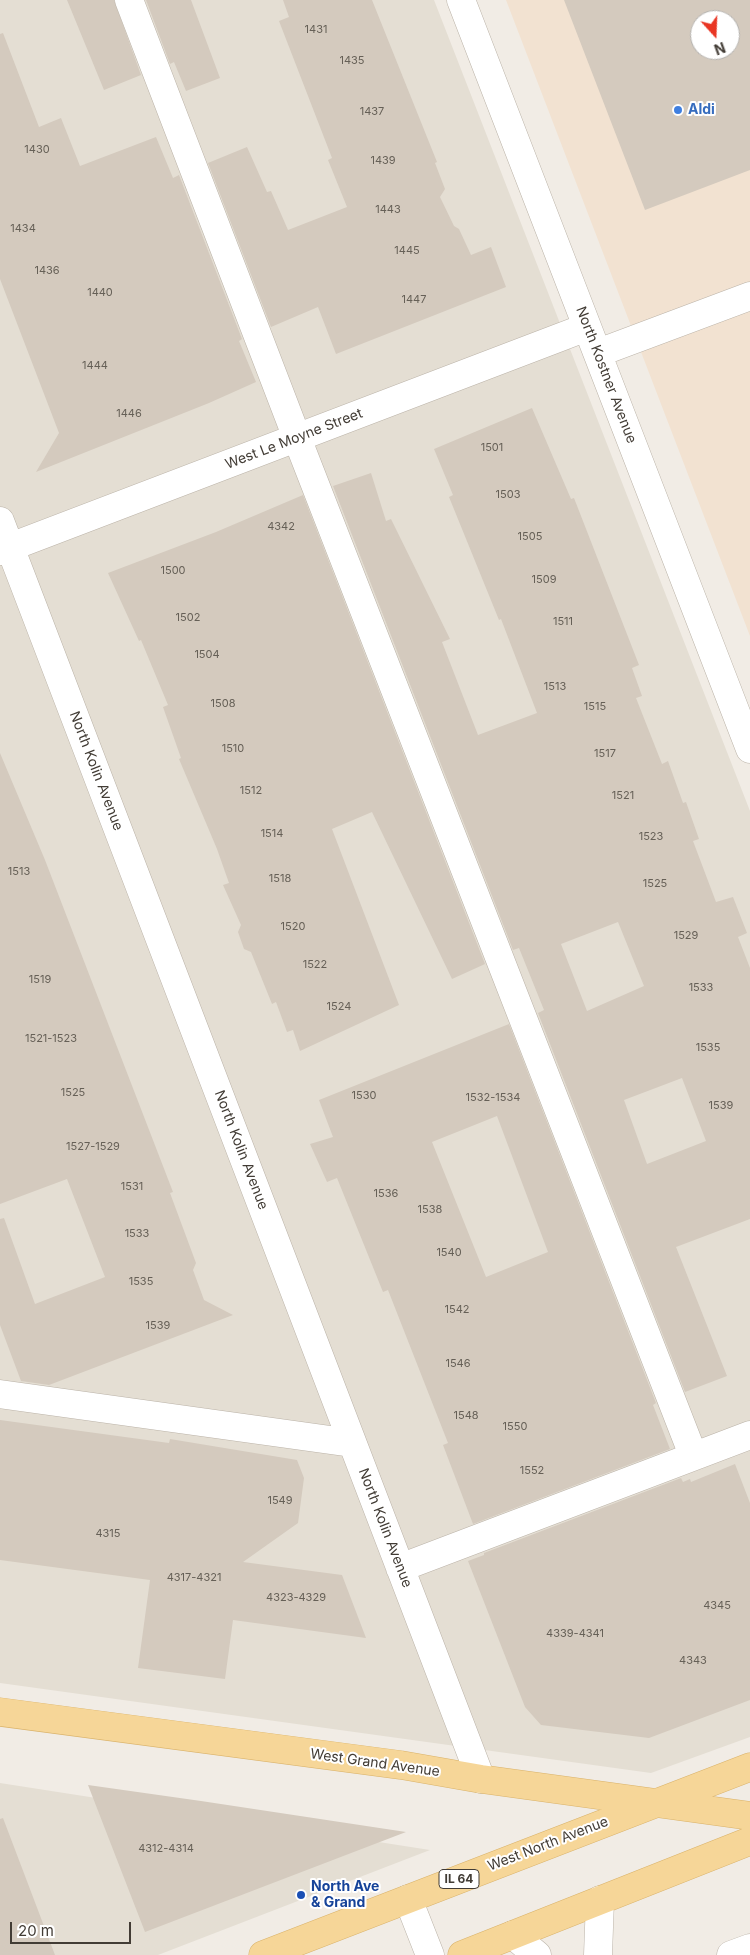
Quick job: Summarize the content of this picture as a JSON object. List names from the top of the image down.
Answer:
{
  "streets": {
    "main road": ["West Grand Avenue", "West North Avenue", "IL 64"],
    "street": ["North Kostner Avenue", "West Le Moyne Street", "North Kolin Avenue"]
  },
  "crossings": [
    ["North Kostner Avenue", "West Le Moyne Street"],
    ["West Le Moyne Street", "North Kolin Avenue"],
    ["North Kolin Avenue", "West Grand Avenue"],
    ["West Grand Avenue", "West North Avenue"]
  ],
  "places": ["Aldi", "North Ave & Grand"],
  "house_numbers": [
    "1431",
    "1435",
    "1437",
    "1430",
    "1439",
    "1443",
    "1434",
    "1445",
    "1436",
    "1440",
    "1447",
    "1444",
    "1446",
    "1501",
    "1503",
    "4342",
    "1505",
    "1500",
    "1509",
    "1502",
    "1511",
    "1504",
    "1513",
    "1508",
    "1515",
    "1510",
    "1517",
    "1512",
    "1521",
    "1514",
    "1523",
    "1513",
    "1518",
    "1525",
    "1520",
    "1529",
    "1522",
    "1519",
    "1533",
    "1524",
    "1521-1523",
    "1535",
    "1525",
    "1530",
    "1532-1534",
    "1539",
    "1527-1529",
    "1531",
    "1536",
    "1538",
    "1533",
    "1540",
    "1535",
    "1542",
    "1539",
    "1546",
    "1548",
    "1550",
    "1552",
    "1549",
    "4315",
    "4317-4321",
    "4323-4329",
    "4345",
    "4339-4341",
    "4343",
    "4312-4314"
  ],
  "scale_bar": "20 m",
  "north": "bottom"
}
